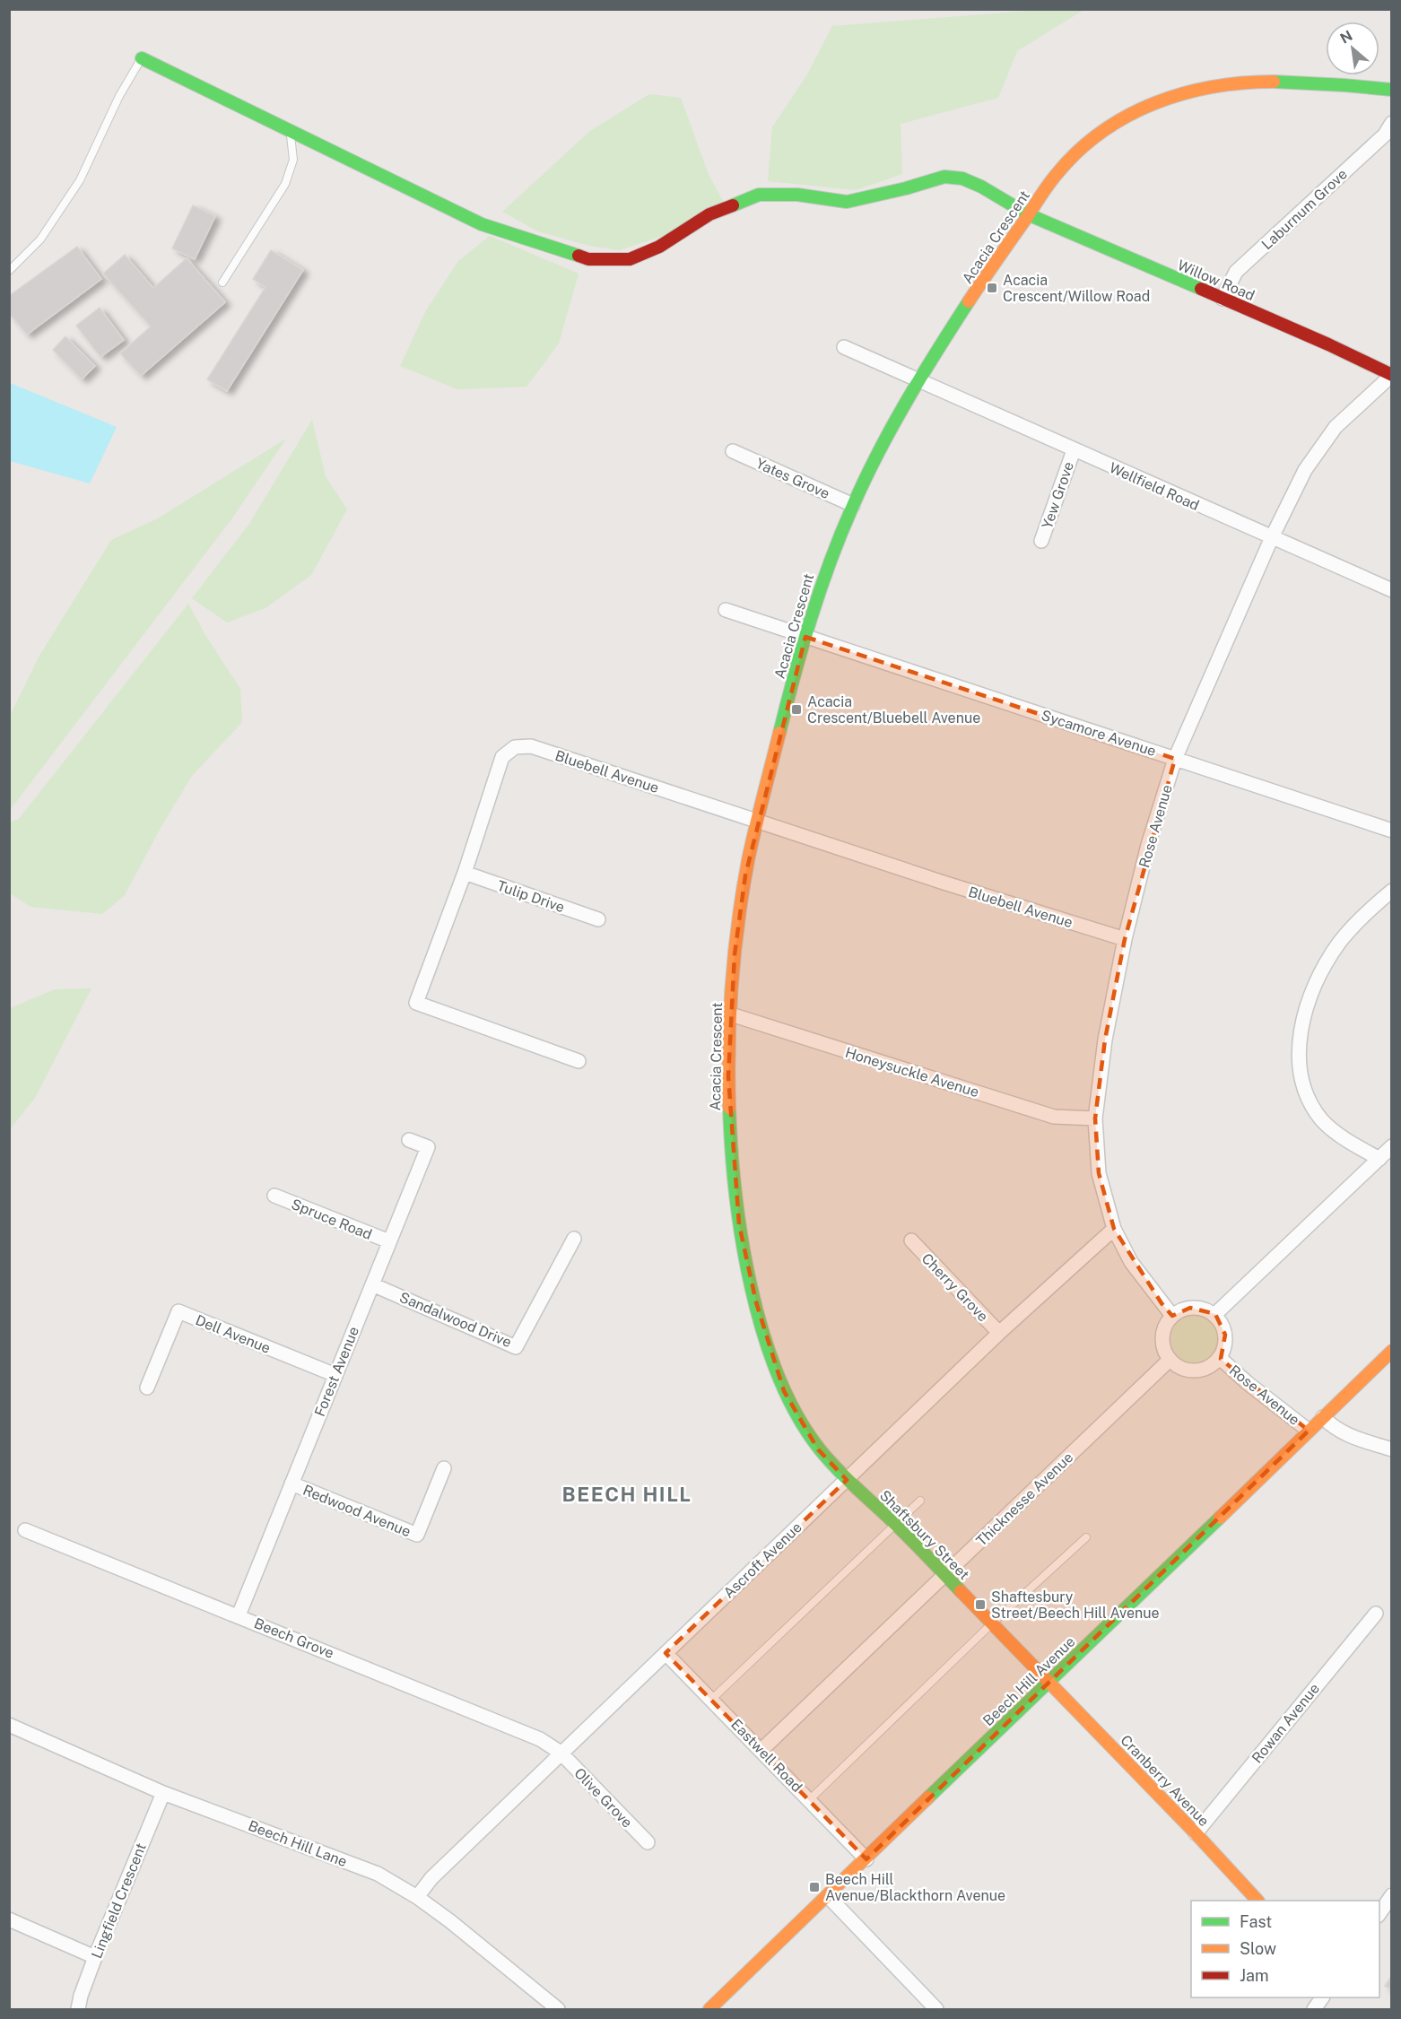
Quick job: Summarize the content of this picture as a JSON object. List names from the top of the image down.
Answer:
{
  "streets": {
    "street": [
      "Laburnum Grove",
      "Acacia Crescent",
      "Willow Road",
      "Yates Grove",
      "Wellfield Road",
      "Yew Grove",
      "Sycamore Avenue",
      "Bluebell Avenue",
      "Rose Avenue",
      "Tulip Drive",
      "Honeysuckle Avenue",
      "Spruce Road",
      "Cherry Grove",
      "Sandalwood Drive",
      "Dell Avenue",
      "Forest Avenue",
      "Thicknesse Avenue",
      "Redwood Avenue",
      "Shaftsbury Street",
      "Ascroft Avenue",
      "Beech Grove",
      "Beech Hill Avenue",
      "Rowan Avenue",
      "Eastwell Road",
      "Cranberry Avenue",
      "Olive Grove",
      "Beech Hill Lane",
      "Lingfield Crescent"
    ]
  },
  "crossings": [
    ["Laburnum Grove", "Willow Road"],
    ["Acacia Crescent", "Willow Road"],
    ["Acacia Crescent", "Yates Grove"],
    ["Acacia Crescent", "Wellfield Road"],
    ["Acacia Crescent", "Sycamore Avenue"],
    ["Acacia Crescent", "Bluebell Avenue"],
    ["Acacia Crescent", "Honeysuckle Avenue"],
    ["Acacia Crescent", "Shaftsbury Street"],
    ["Acacia Crescent", "Ascroft Avenue"],
    ["Willow Road", "Rose Avenue"],
    ["Wellfield Road", "Yew Grove"],
    ["Wellfield Road", "Rose Avenue"],
    ["Sycamore Avenue", "Rose Avenue"],
    ["Bluebell Avenue", "Rose Avenue"],
    ["Bluebell Avenue", "Tulip Drive"],
    ["Rose Avenue", "Honeysuckle Avenue"],
    ["Rose Avenue", "Thicknesse Avenue"],
    ["Rose Avenue", "Ascroft Avenue"],
    ["Rose Avenue", "Beech Hill Avenue"],
    ["Spruce Road", "Forest Avenue"],
    ["Cherry Grove", "Ascroft Avenue"],
    ["Sandalwood Drive", "Forest Avenue"],
    ["Dell Avenue", "Forest Avenue"],
    ["Forest Avenue", "Redwood Avenue"],
    ["Forest Avenue", "Beech Grove"],
    ["Thicknesse Avenue", "Shaftsbury Street"],
    ["Thicknesse Avenue", "Eastwell Road"],
    ["Shaftsbury Street", "Ascroft Avenue"],
    ["Shaftsbury Street", "Beech Hill Avenue"],
    ["Shaftsbury Street", "Cranberry Avenue"],
    ["Ascroft Avenue", "Beech Grove"],
    ["Ascroft Avenue", "Eastwell Road"],
    ["Ascroft Avenue", "Olive Grove"],
    ["Ascroft Avenue", "Beech Hill Lane"],
    ["Beech Grove", "Olive Grove"],
    ["Beech Hill Avenue", "Eastwell Road"],
    ["Beech Hill Avenue", "Cranberry Avenue"],
    ["Rowan Avenue", "Cranberry Avenue"],
    ["Beech Hill Lane", "Lingfield Crescent"]
  ],
  "districts": ["BEECH HILL"],
  "places": {
    "transit": [
      "Acacia Crescent/Willow Road",
      "Acacia Crescent/Bluebell Avenue",
      "Shaftesbury Street/Beech Hill Avenue",
      "Beech Hill Avenue/Blackthorn Avenue"
    ]
  },
  "legend": ["Fast", "Slow", "Jam"],
  "north": "top left"
}
